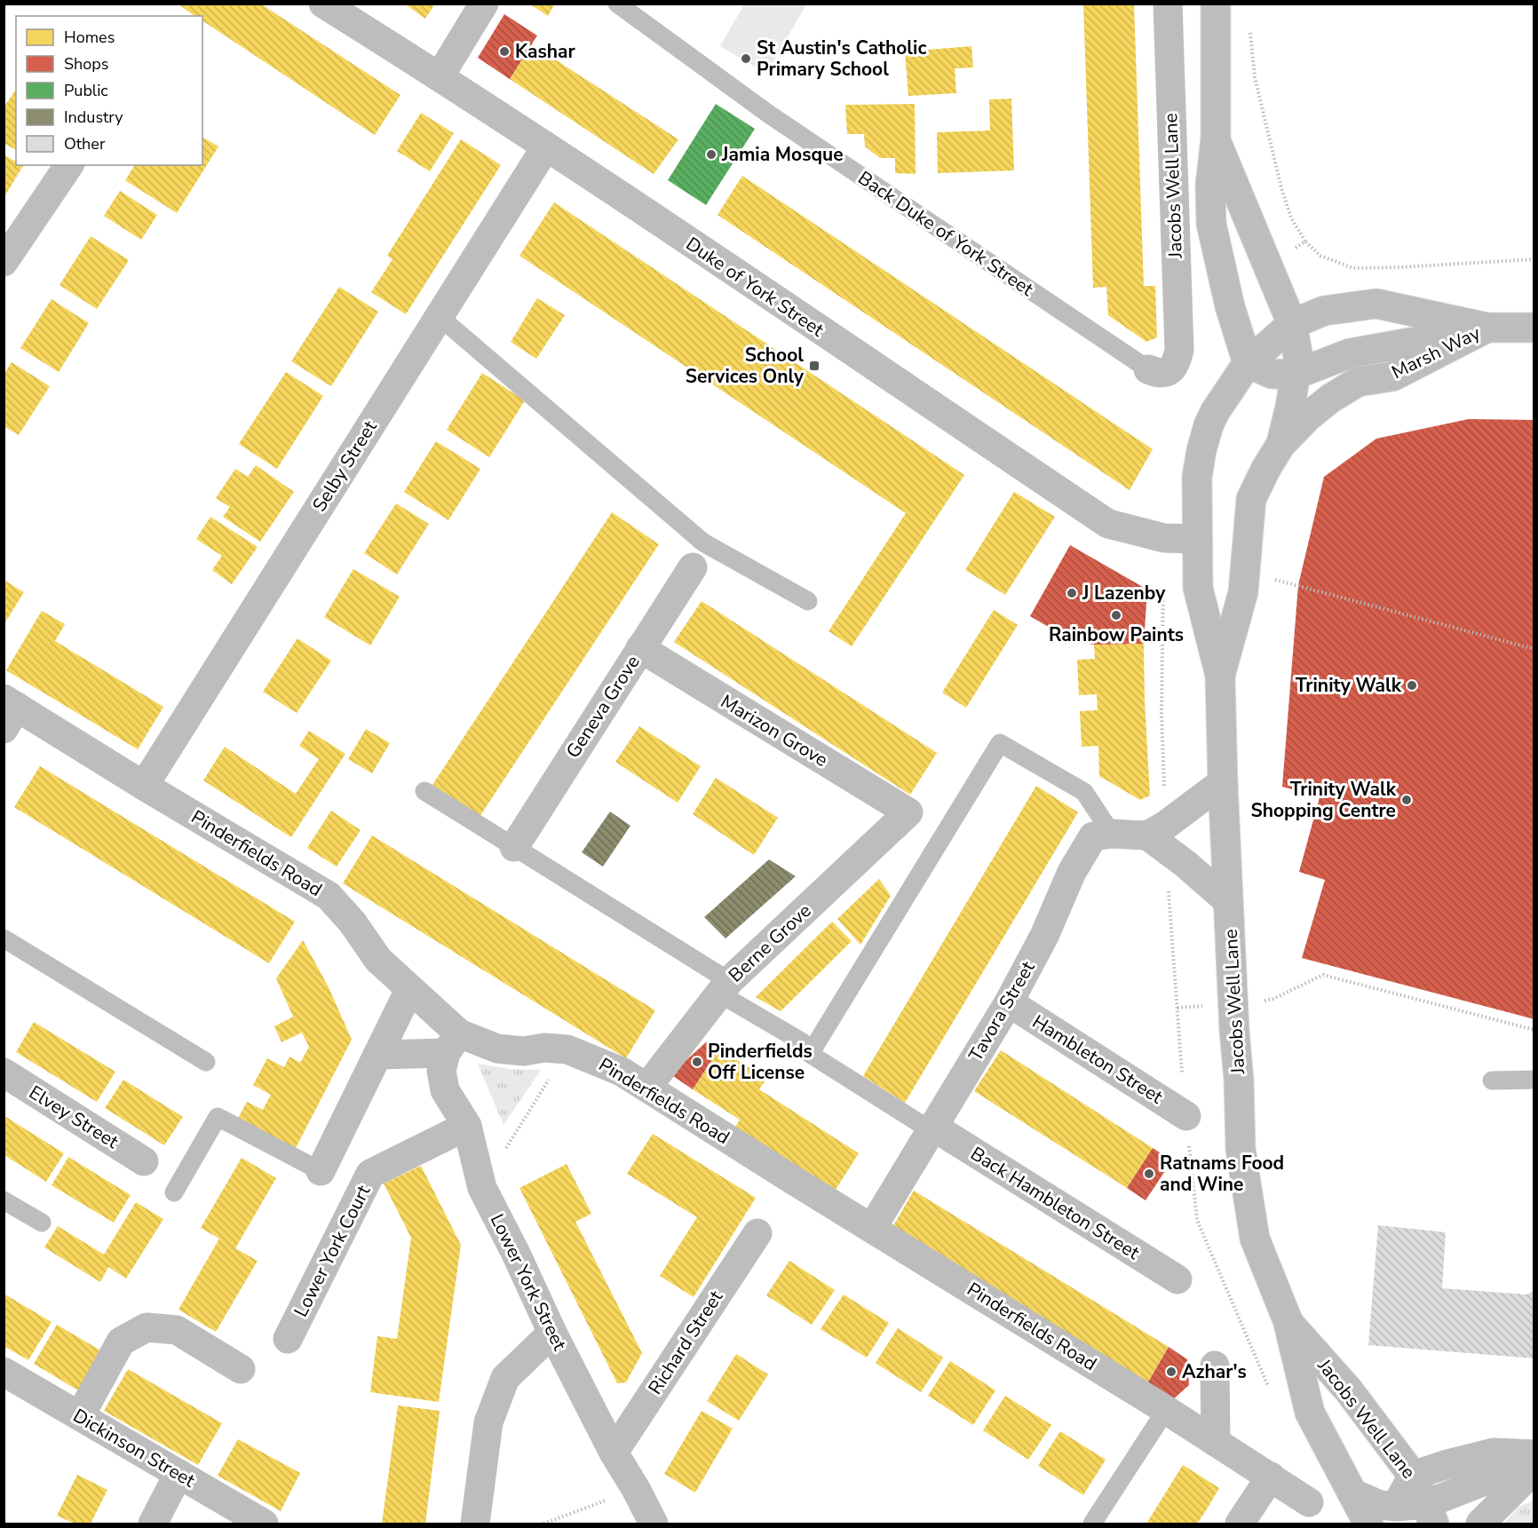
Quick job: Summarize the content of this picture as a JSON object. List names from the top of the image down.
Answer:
{
  "streets": {
    "main road": [
      "Jacobs Well Lane",
      "Duke of York Street",
      "Marsh Way",
      "Selby Street",
      "Geneva Grove",
      "Marizon Grove",
      "Pinderfields Road",
      "Berne Grove",
      "Tavora Street",
      "Hambleton Street",
      "Elvey Street",
      "Back Hambleton Street",
      "Lower York Court",
      "Lower York Street",
      "Richard Street",
      "Dickinson Street"
    ],
    "lane": ["Back Duke of York Street"]
  },
  "crossings": [
    ["Jacobs Well Lane", "Back Duke of York Street"],
    ["Jacobs Well Lane", "Duke of York Street"],
    ["Jacobs Well Lane", "Marsh Way"],
    ["Duke of York Street", "Selby Street"],
    ["Selby Street", "Pinderfields Road"],
    ["Geneva Grove", "Marizon Grove"],
    ["Marizon Grove", "Berne Grove"],
    ["Pinderfields Road", "Berne Grove"],
    ["Pinderfields Road", "Tavora Street"],
    ["Pinderfields Road", "Lower York Street"],
    ["Tavora Street", "Hambleton Street"],
    ["Tavora Street", "Back Hambleton Street"],
    ["Lower York Court", "Lower York Street"],
    ["Lower York Street", "Richard Street"]
  ],
  "places": {
    "other": [
      "Kashar",
      "St Austin's Catholic Primary School",
      "Jamia Mosque",
      "J Lazenby",
      "Rainbow Paints",
      "Trinity Walk",
      "Trinity Walk Shopping Centre",
      "Pinderfields Off License",
      "Ratnams Food and Wine",
      "Azhar's"
    ],
    "transit": ["School Services Only"]
  },
  "legend": [
    "Homes",
    "Shops",
    "Public",
    "Industry",
    "Other"
  ]
}
